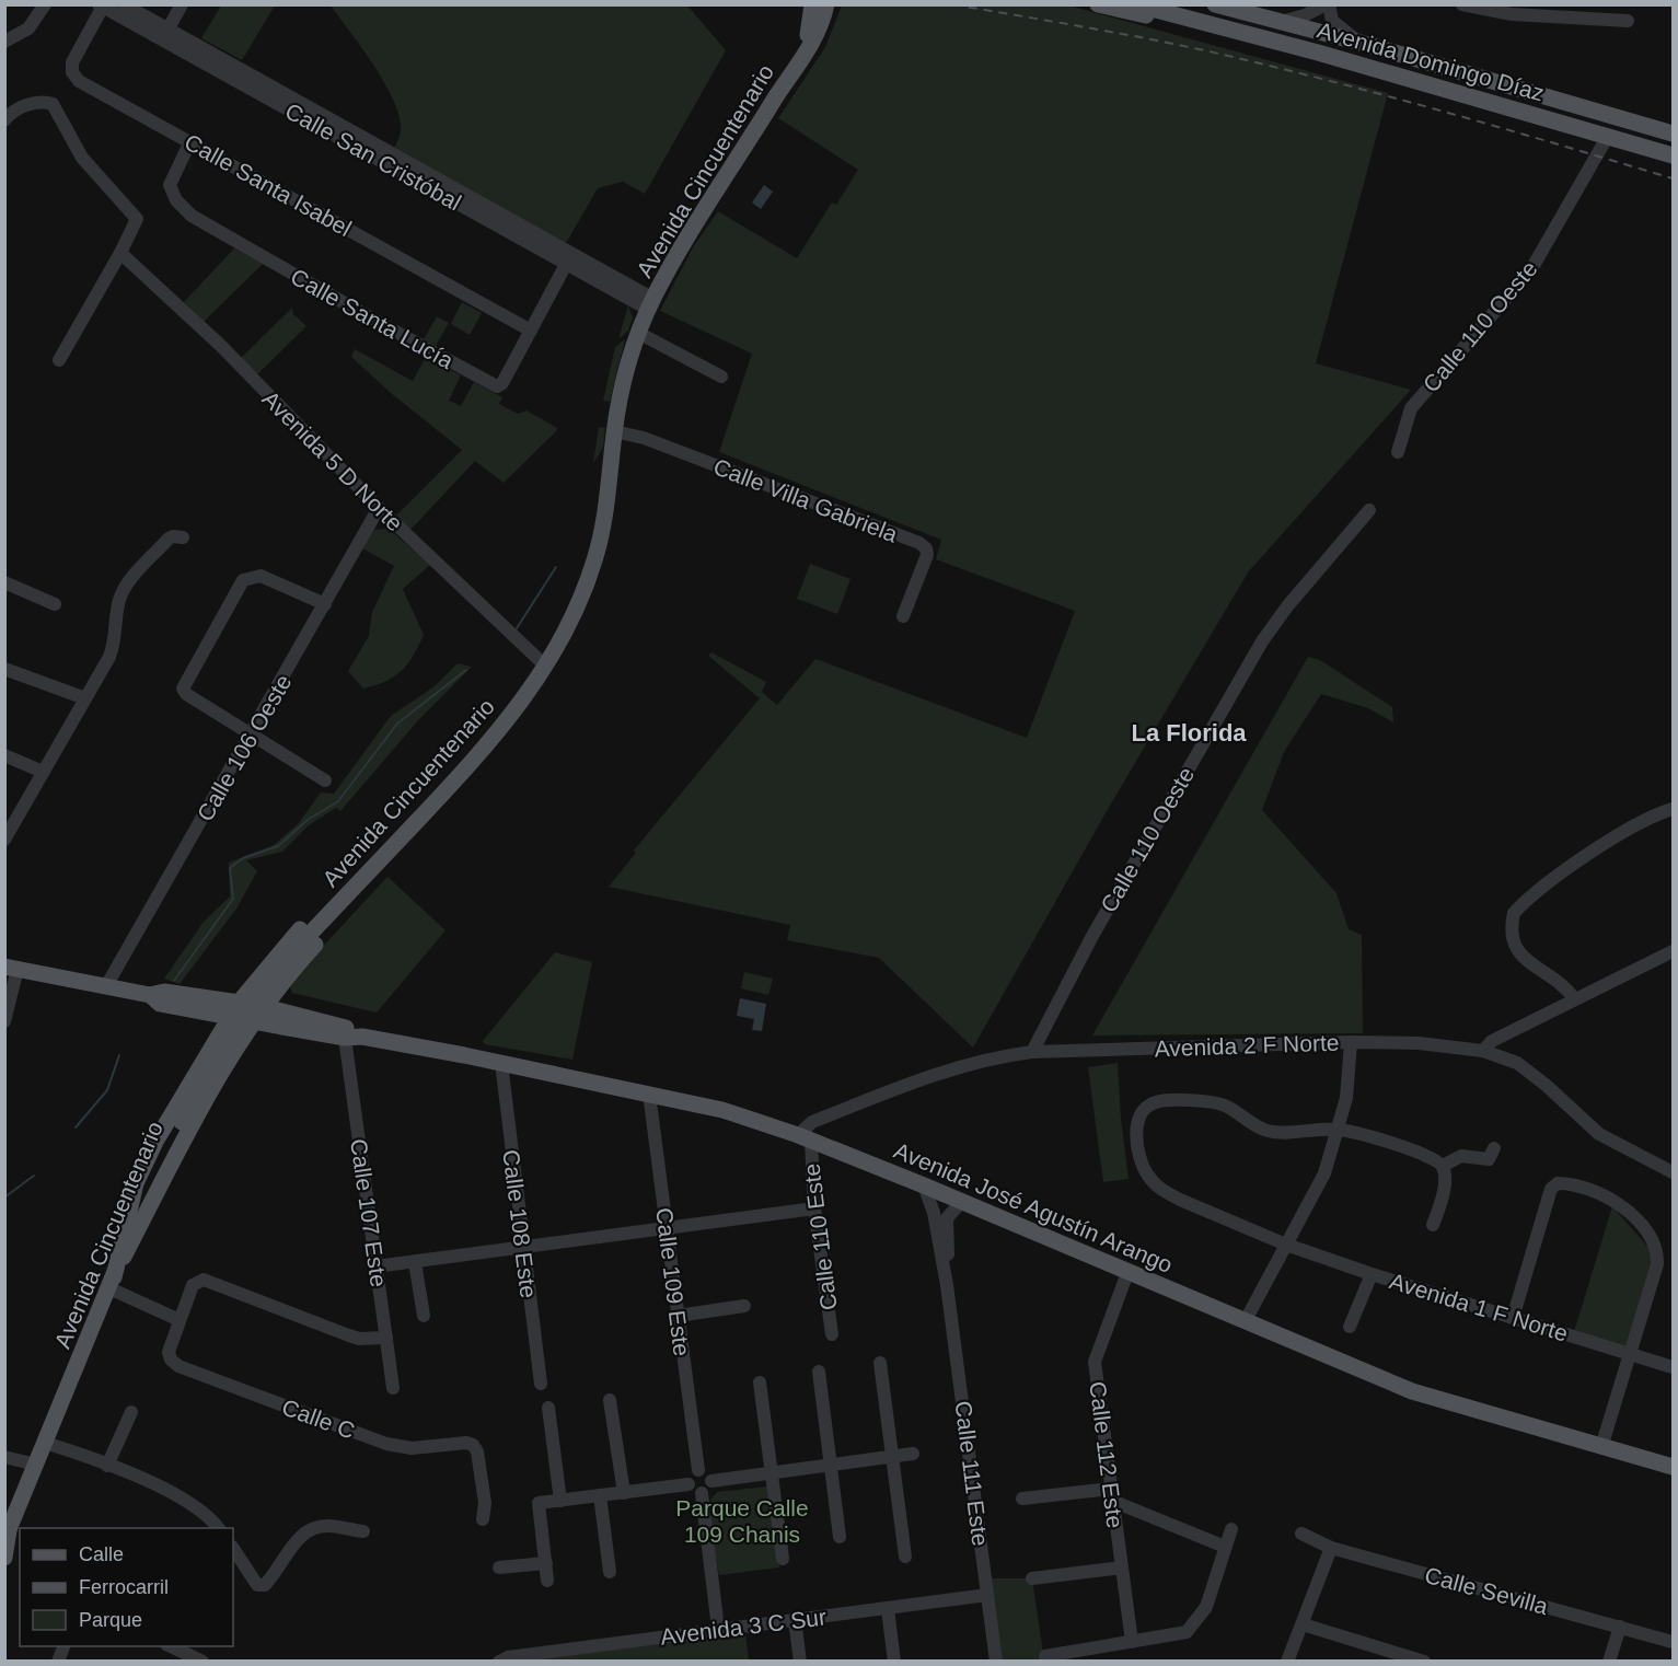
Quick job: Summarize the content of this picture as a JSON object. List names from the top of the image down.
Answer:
{
  "streets": {
    "main road": ["Avenida Domingo Díaz", "Avenida Cincuentenario", "Avenida José Agustín Arango"],
    "street": [
      "Calle San Cristóbal",
      "Calle Santa Isabel",
      "Calle Santa Lucía",
      "Calle 110 Oeste",
      "Avenida 5 D Norte",
      "Calle Villa Gabriela",
      "Calle 106 Oeste",
      "Avenida 2 F Norte",
      "Calle 107 Este",
      "Calle 108 Este",
      "Calle 110 Este",
      "Calle 109 Este",
      "Avenida 1 F Norte",
      "Calle C",
      "Calle 112 Este",
      "Calle 111 Este",
      "Calle Sevilla",
      "Avenida 3 C Sur"
    ]
  },
  "crossings": [
    ["Avenida Domingo Díaz", "Calle 110 Oeste"],
    ["Calle San Cristóbal", "Avenida Cincuentenario"],
    ["Calle San Cristóbal", "Calle Santa Isabel"],
    ["Calle San Cristóbal", "Calle Santa Lucía"],
    ["Avenida Cincuentenario", "Avenida 5 D Norte"],
    ["Avenida Cincuentenario", "Calle Villa Gabriela"],
    ["Calle Santa Isabel", "Calle Santa Lucía"],
    ["Calle 110 Oeste", "Avenida 2 F Norte"],
    ["Avenida 5 D Norte", "Calle 106 Oeste"],
    ["Avenida 2 F Norte", "Avenida José Agustín Arango"],
    ["Avenida 2 F Norte", "Calle 110 Este"],
    ["Avenida José Agustín Arango", "Calle 107 Este"],
    ["Avenida José Agustín Arango", "Calle 108 Este"],
    ["Avenida José Agustín Arango", "Calle 110 Este"],
    ["Avenida José Agustín Arango", "Calle 109 Este"],
    ["Avenida José Agustín Arango", "Calle 112 Este"],
    ["Avenida José Agustín Arango", "Calle 111 Este"],
    ["Calle 111 Este", "Avenida 3 C Sur"]
  ],
  "districts": ["La Florida"],
  "parks": ["Parque Calle 109 Chanis"],
  "legend": ["Calle", "Ferrocarril", "Parque"]
}
